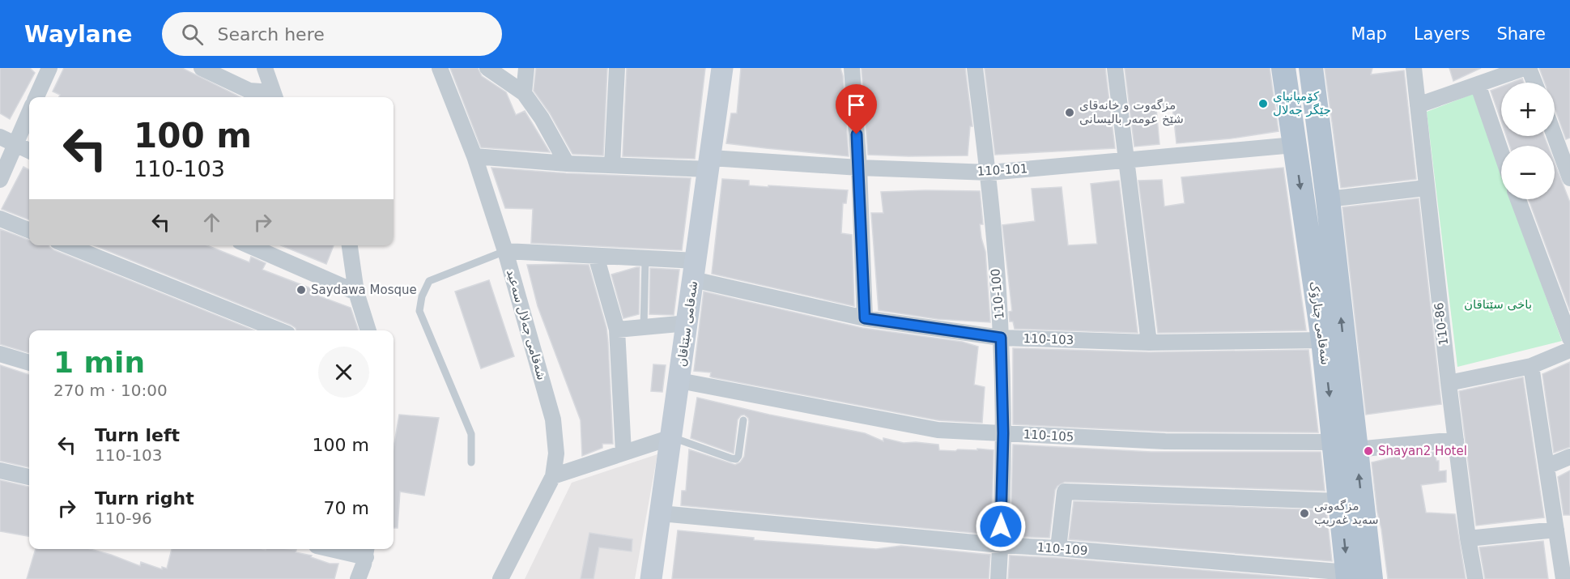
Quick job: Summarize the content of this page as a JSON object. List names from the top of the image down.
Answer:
{
  "streets": {
    "main road": ["شەقامی چنارۆک", "شەقامی سێتاقان"],
    "street": [
      "110-101",
      "110-100",
      "110-86",
      "شەقامی جەلال سەعید",
      "110-103",
      "110-105",
      "110-109"
    ]
  },
  "crossings": [
    ["110-101", "110-100"],
    ["110-101", "شەقامی چنارۆک"],
    ["110-101", "شەقامی سێتاقان"],
    ["110-101", "شەقامی جەلال سەعید"],
    ["110-100", "110-103"],
    ["110-100", "110-105"],
    ["110-100", "110-109"],
    ["شەقامی چنارۆک", "110-103"],
    ["شەقامی چنارۆک", "110-105"],
    ["شەقامی چنارۆک", "110-109"],
    ["شەقامی سێتاقان", "110-103"],
    ["شەقامی سێتاقان", "110-105"],
    ["شەقامی سێتاقان", "110-109"],
    ["110-86", "110-105"],
    ["شەقامی جەلال سەعید", "110-103"]
  ],
  "parks": ["باخی سێتاقان"],
  "places": [
    "کۆمپانیای جێگر جەلال",
    "مزگەوت و خانەقای شێخ عومەر بالیسانی",
    "Saydawa Mosque",
    "Shayan2 Hotel",
    "مزگەوتی سەید غەریب"
  ],
  "page": {
    "header": "Waylane",
    "search": "Search here",
    "nav": ["Map", "Layers", "Share"],
    "map_buttons": ["+", "−"],
    "turn": ["100 m", "110-103"],
    "heading": ["1 min", "270 m · 10:00"],
    "list": [
      {
        "name": "Turn left",
        "note": "110-103",
        "value": "100 m"
      },
      {
        "name": "Turn right",
        "note": "110-96",
        "value": "70 m"
      }
    ]
  }
}
